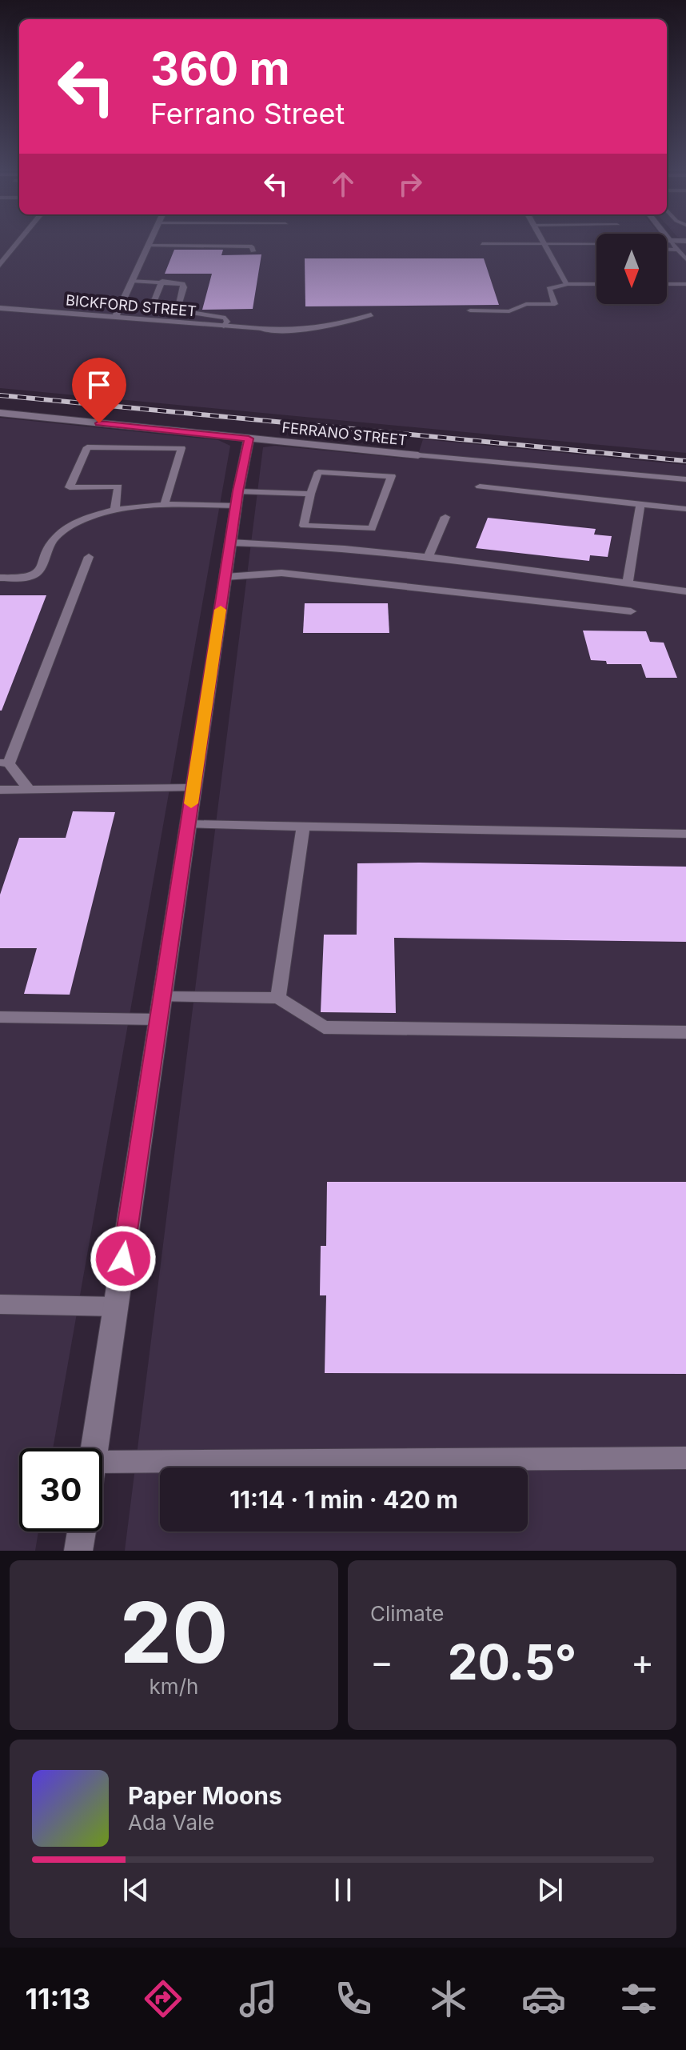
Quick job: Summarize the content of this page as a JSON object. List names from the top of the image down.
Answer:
{
  "streets": {
    "street": ["BICKFORD STREET", "FERRANO STREET"]
  },
  "north": "bottom",
  "page": {
    "turn": ["360 m", "Ferrano Street"],
    "limit": "30",
    "trip": "11:14 · 1 min · 420 m",
    "tile": [
      ["20", "km/h"],
      "Climate"
    ],
    "heat": ["−", "20.5°", "+"],
    "song": ["Paper Moons", "Ada Vale"],
    "tabs": "11:13"
  }
}
